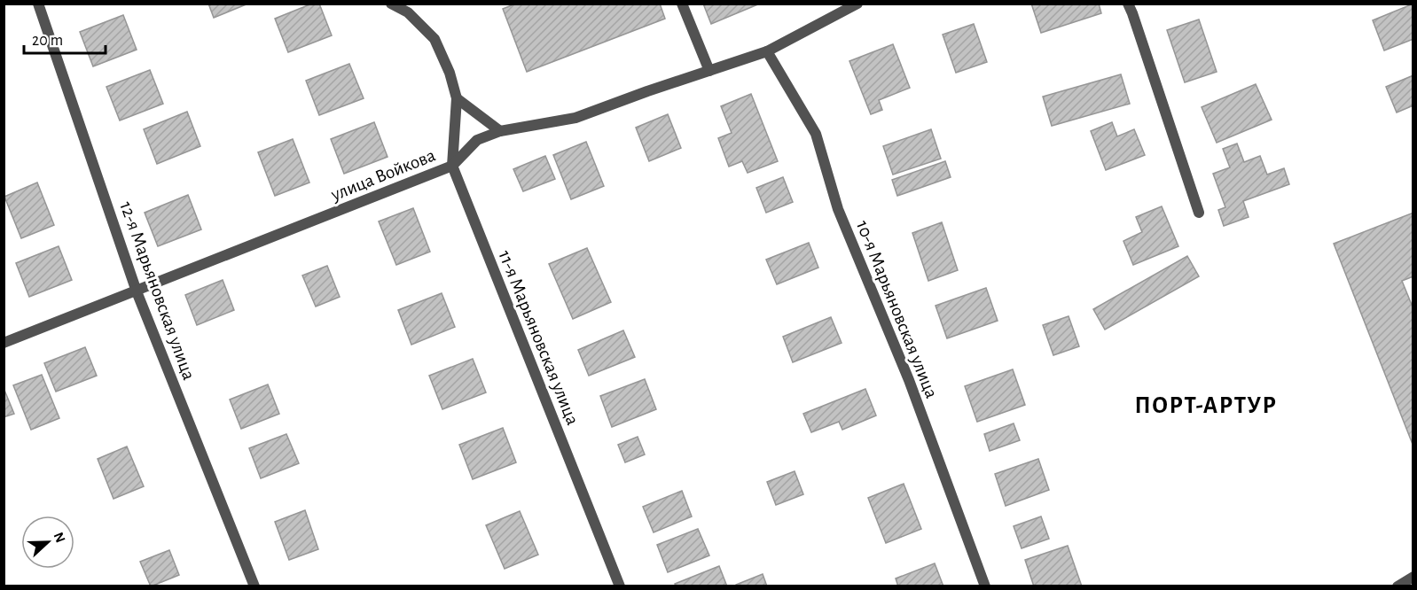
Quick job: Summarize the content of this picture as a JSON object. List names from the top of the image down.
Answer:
{
  "streets": {
    "street": [
      "улица Войкова",
      "12-я Марьяновская улица",
      "10-я Марьяновская улица",
      "11-я Марьяновская улица"
    ]
  },
  "crossings": [
    ["улица Войкова", "12-я Марьяновская улица"],
    ["улица Войкова", "10-я Марьяновская улица"],
    ["улица Войкова", "11-я Марьяновская улица"]
  ],
  "districts": ["ПОРТ-АРТУР"],
  "scale_bar": "20 m",
  "north": "right"
}
